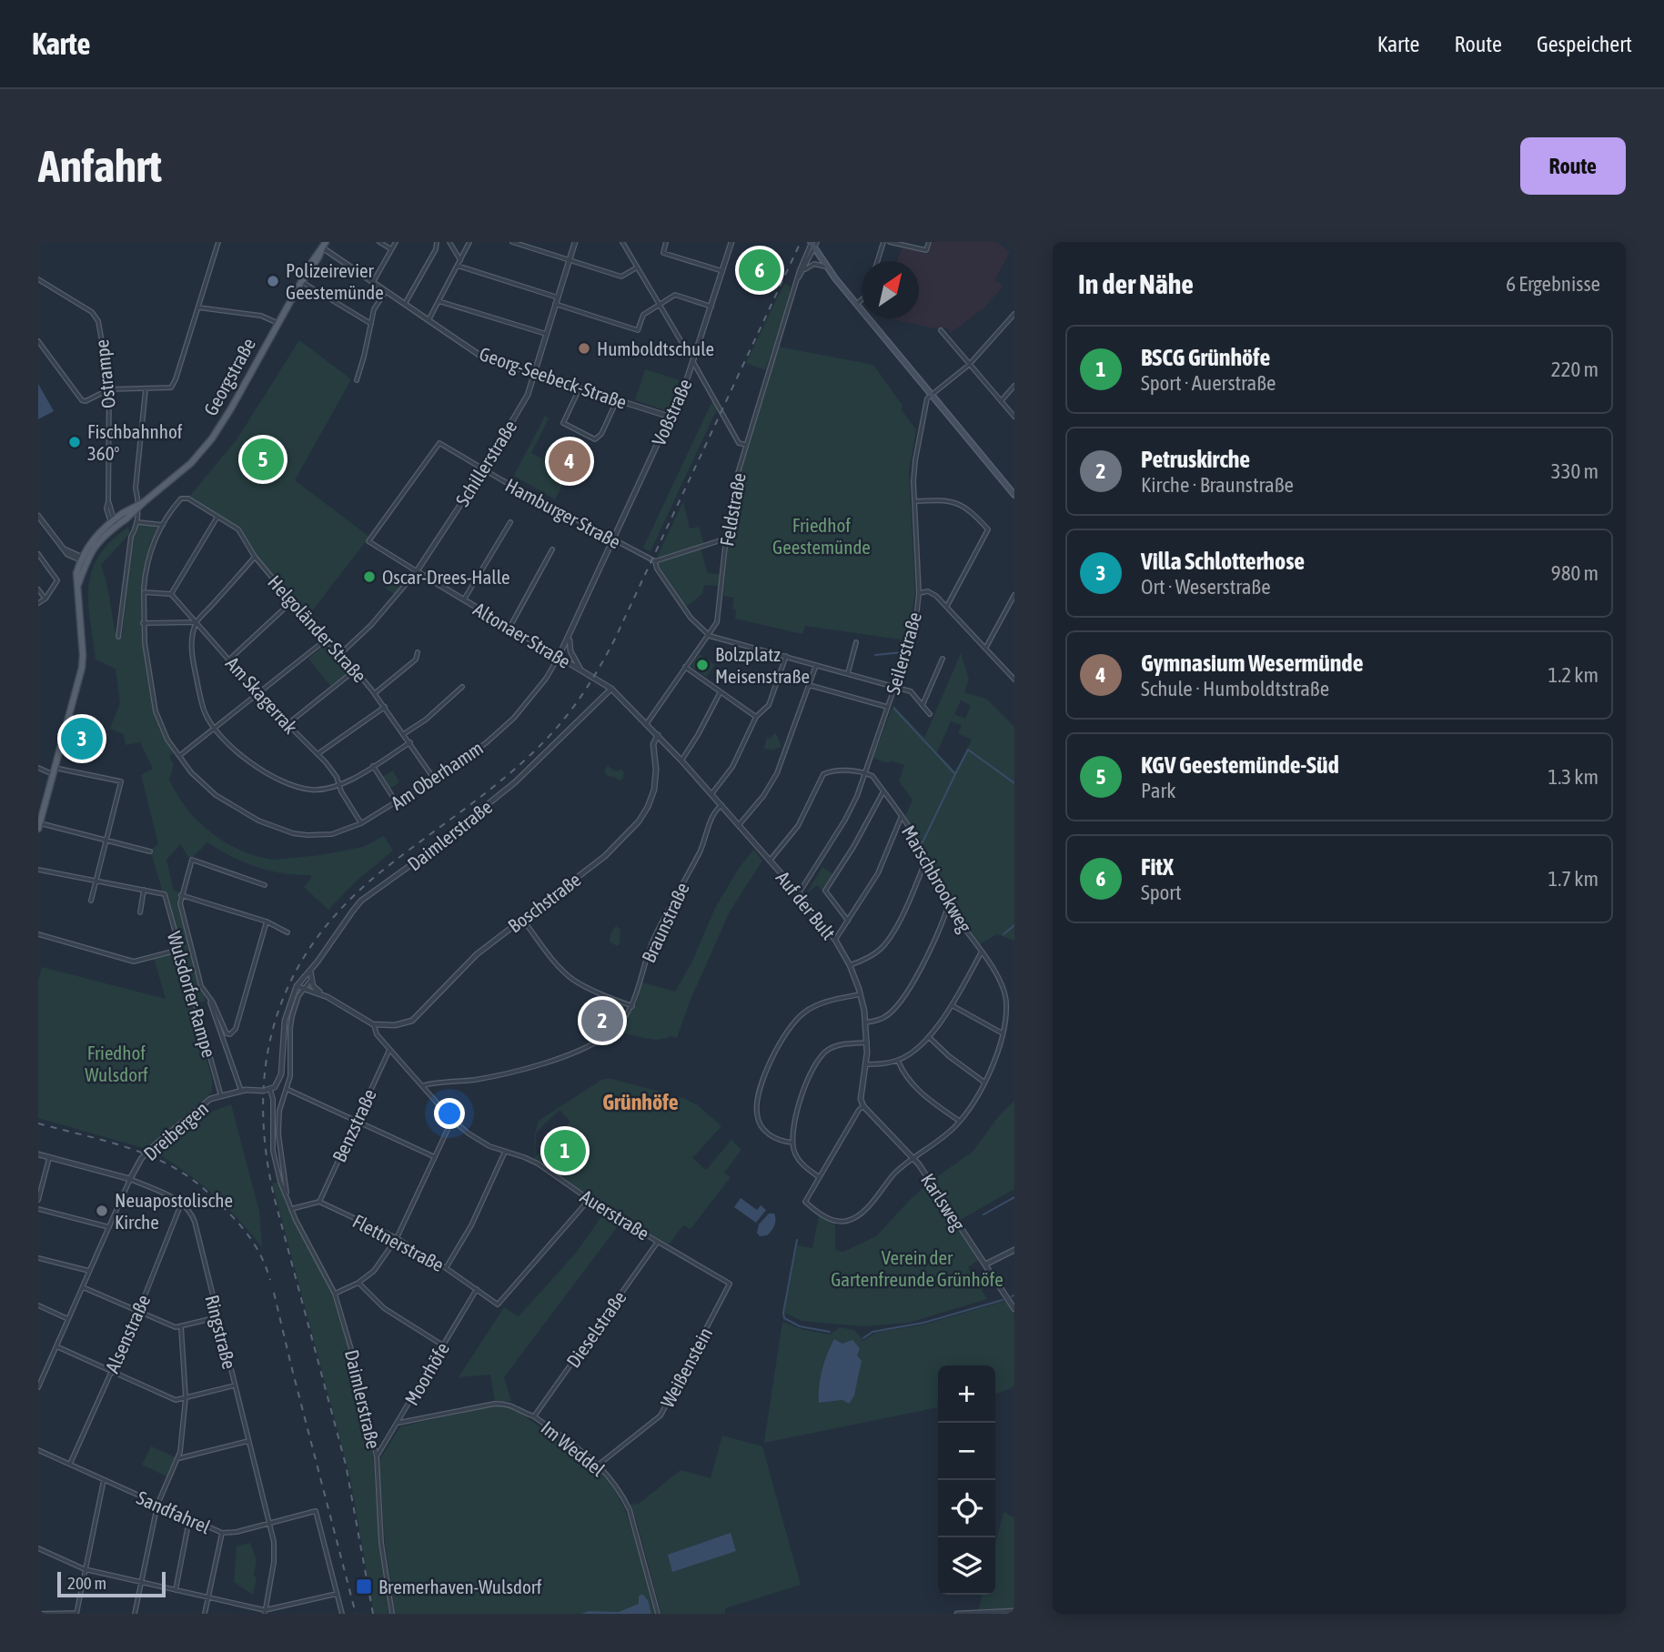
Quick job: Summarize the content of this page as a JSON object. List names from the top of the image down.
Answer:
{
  "streets": {
    "main road": ["Georgstraße"],
    "street": [
      "Ostrampe",
      "Georg-Seebeck-Straße",
      "Voßstraße",
      "Schillerstraße",
      "Feldstraße",
      "Hamburger Straße",
      "Helgoländer Straße",
      "Altonaer Straße",
      "Seilerstraße",
      "Am Skagerrak",
      "Am Oberhamm",
      "Daimlerstraße",
      "Marschbrookweg",
      "Boschstraße",
      "Auf der Bult",
      "Braunstraße",
      "Wulsdorfer Rampe",
      "Benzstraße",
      "Dreibergen",
      "Karlsweg",
      "Auerstraße",
      "Flettnerstraße",
      "Dieselstraße",
      "Ringstraße",
      "Alsenstraße",
      "Weißenstein",
      "Moorhöfe",
      "Im Weddel",
      "Sandfahrel"
    ]
  },
  "crossings": [
    ["Ostrampe", "Georgstraße"],
    ["Georgstraße", "Georg-Seebeck-Straße"],
    ["Georg-Seebeck-Straße", "Voßstraße"],
    ["Georg-Seebeck-Straße", "Schillerstraße"],
    ["Voßstraße", "Hamburger Straße"],
    ["Voßstraße", "Am Oberhamm"],
    ["Schillerstraße", "Hamburger Straße"],
    ["Schillerstraße", "Helgoländer Straße"],
    ["Schillerstraße", "Altonaer Straße"],
    ["Feldstraße", "Auf der Bult"],
    ["Hamburger Straße", "Altonaer Straße"],
    ["Hamburger Straße", "Am Oberhamm"],
    ["Helgoländer Straße", "Am Oberhamm"],
    ["Altonaer Straße", "Am Oberhamm"],
    ["Altonaer Straße", "Daimlerstraße"],
    ["Altonaer Straße", "Auf der Bult"],
    ["Seilerstraße", "Marschbrookweg"],
    ["Seilerstraße", "Auf der Bult"],
    ["Am Skagerrak", "Am Oberhamm"],
    ["Daimlerstraße", "Auf der Bult"],
    ["Daimlerstraße", "Dreibergen"],
    ["Daimlerstraße", "Auerstraße"],
    ["Daimlerstraße", "Moorhöfe"],
    ["Marschbrookweg", "Karlsweg"],
    ["Boschstraße", "Auf der Bult"],
    ["Boschstraße", "Auerstraße"],
    ["Auf der Bult", "Braunstraße"],
    ["Braunstraße", "Auerstraße"],
    ["Wulsdorfer Rampe", "Dreibergen"],
    ["Benzstraße", "Auerstraße"],
    ["Benzstraße", "Flettnerstraße"],
    ["Auerstraße", "Flettnerstraße"],
    ["Auerstraße", "Dieselstraße"],
    ["Auerstraße", "Weißenstein"],
    ["Flettnerstraße", "Moorhöfe"],
    ["Dieselstraße", "Im Weddel"],
    ["Ringstraße", "Alsenstraße"],
    ["Ringstraße", "Sandfahrel"],
    ["Alsenstraße", "Sandfahrel"],
    ["Weißenstein", "Im Weddel"],
    ["Moorhöfe", "Im Weddel"]
  ],
  "districts": ["Grünhöfe"],
  "parks": ["Friedhof Geestemünde", "Friedhof Wulsdorf", "Verein der Gartenfreunde Grünhöfe"],
  "places": {
    "other": [
      "Polizeirevier Geestemünde",
      "Humboldtschule",
      "Fischbahnhof 360°",
      "Oscar-Drees-Halle",
      "Bolzplatz Meisenstraße",
      "Neuapostolische Kirche"
    ],
    "transit": ["Bremerhaven-Wulsdorf"]
  },
  "scale_bar": "200 m",
  "north": "top right",
  "page": {
    "header": "Karte",
    "nav": ["Karte", "Route", "Gespeichert"],
    "buttons": "Route",
    "title": "Anfahrt",
    "heading": ["In der Nähe", "6 Ergebnisse"],
    "pins": [
      "6",
      "5",
      "4",
      "3",
      "2",
      "1"
    ],
    "list": [
      {
        "mark": "1",
        "name": "BSCG Grünhöfe",
        "note": "Sport · Auerstraße",
        "value": "220 m"
      },
      {
        "mark": "2",
        "name": "Petruskirche",
        "note": "Kirche · Braunstraße",
        "value": "330 m"
      },
      {
        "mark": "3",
        "name": "Villa Schlotterhose",
        "note": "Ort · Weserstraße",
        "value": "980 m"
      },
      {
        "mark": "4",
        "name": "Gymnasium Wesermünde",
        "note": "Schule · Humboldtstraße",
        "value": "1.2 km"
      },
      {
        "mark": "5",
        "name": "KGV Geestemünde-Süd",
        "note": "Park",
        "value": "1.3 km"
      },
      {
        "mark": "6",
        "name": "FitX",
        "note": "Sport",
        "value": "1.7 km"
      }
    ],
    "map_buttons": ["+", "−"],
    "scale": "200 m"
  }
}
